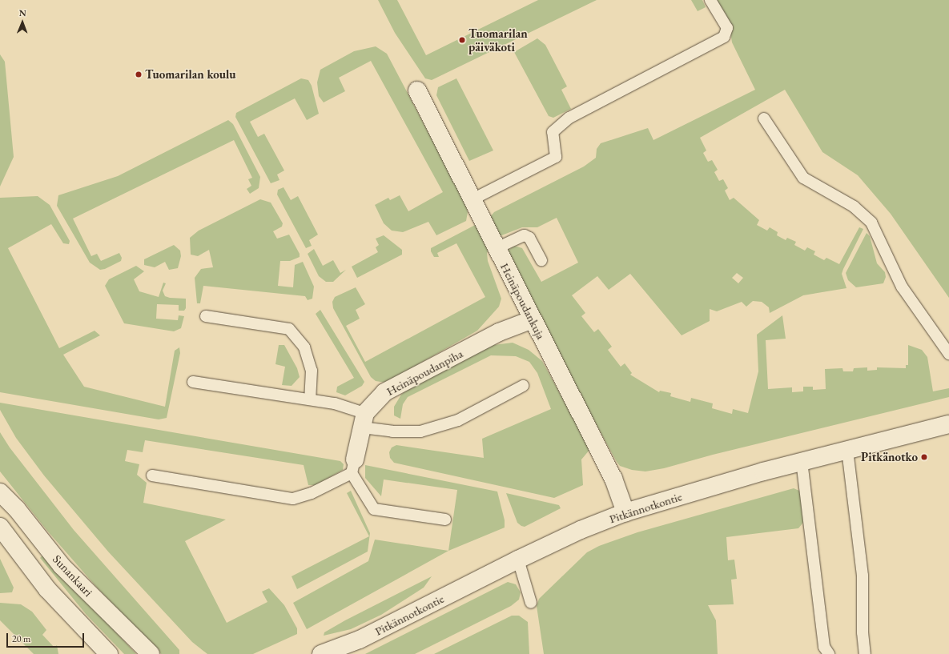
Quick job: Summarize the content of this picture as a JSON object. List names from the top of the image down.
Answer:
{
  "streets": {
    "street": [
      "Heinäpoudankuja",
      "Heinäpoudanpiha",
      "Pitkännotkontie",
      "Sunankaari"
    ]
  },
  "crossings": [
    ["Heinäpoudankuja", "Heinäpoudanpiha"],
    ["Heinäpoudankuja", "Pitkännotkontie"]
  ],
  "places": ["Tuomarilan päiväkoti", "Tuomarilan koulu", "Pitkänotko"],
  "scale_bar": "20 m",
  "north": "top"
}
